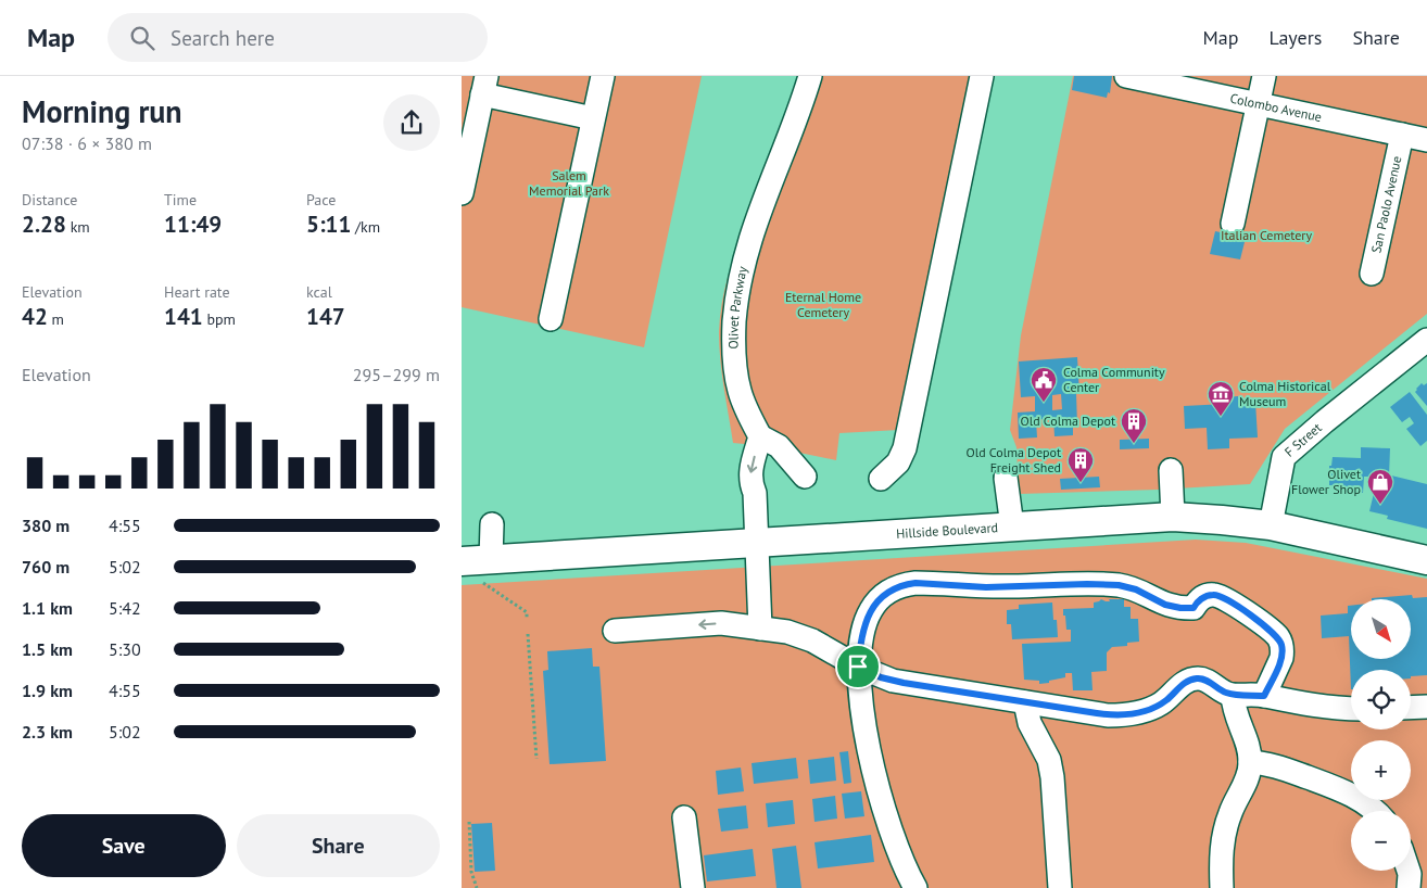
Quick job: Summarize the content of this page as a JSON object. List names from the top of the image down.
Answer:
{
  "streets": {
    "main road": ["Hillside Boulevard"],
    "street": [
      "Colombo Avenue",
      "San Paolo Avenue",
      "Olivet Parkway",
      "F Street"
    ]
  },
  "crossings": [
    ["Colombo Avenue", "San Paolo Avenue"],
    ["F Street", "Hillside Boulevard"]
  ],
  "parks": ["Salem Memorial Park", "Italian Cemetery", "Eternal Home Cemetery"],
  "places": {
    "public building": ["Colma Community Center"],
    "museum": ["Colma Historical Museum"],
    "building": ["Old Colma Depot", "Old Colma Depot Freight Shed"],
    "shop": ["Olivet Flower Shop"]
  },
  "north": "bottom right",
  "page": {
    "header": "Map",
    "search": "Search here",
    "nav": ["Map", "Layers", "Share"],
    "heading": ["Morning run", "07:38 · 6 × 380 m"],
    "stats": [
      ["Distance", "2.28 km"],
      ["Time", "11:49"],
      ["Pace", "5:11 /km"],
      ["Elevation", "42 m"],
      ["Heart rate", "141 bpm"],
      ["kcal", "147"]
    ],
    "chart": ["Elevation", "295–299 m"],
    "list": [
      {
        "name": "380 m",
        "note": "4:55"
      },
      {
        "name": "760 m",
        "note": "5:02"
      },
      {
        "name": "1.1 km",
        "note": "5:42"
      },
      {
        "name": "1.5 km",
        "note": "5:30"
      },
      {
        "name": "1.9 km",
        "note": "4:55"
      },
      {
        "name": "2.3 km",
        "note": "5:02"
      }
    ],
    "map_buttons": ["+", "−"],
    "buttons": ["Save", "Share"]
  }
}
